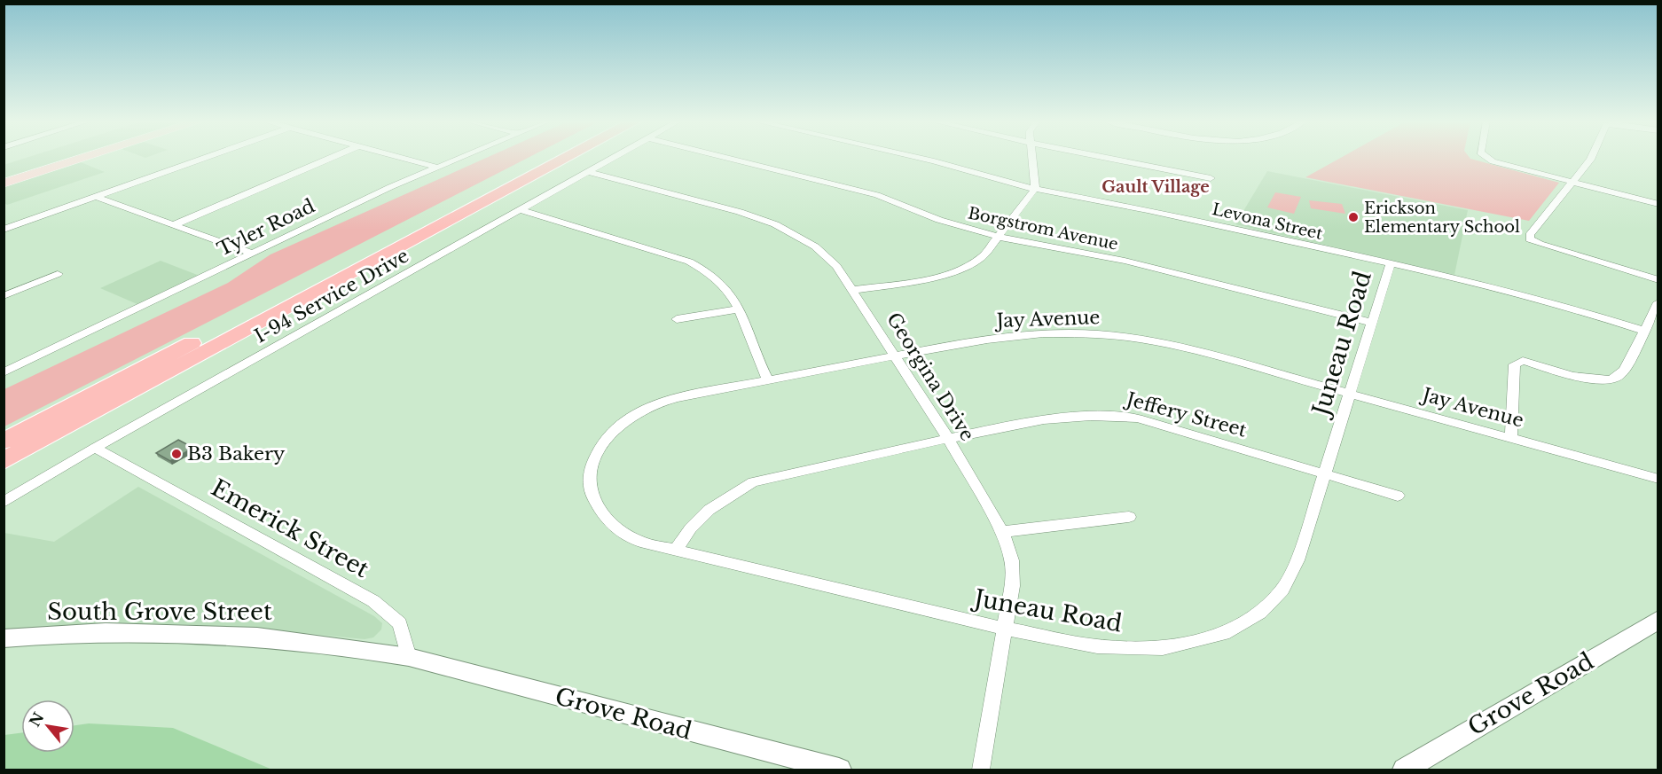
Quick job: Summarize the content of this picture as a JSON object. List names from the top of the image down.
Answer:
{
  "streets": {
    "main road": ["South Grove Street", "Grove Road"],
    "street": [
      "Levona Street",
      "Tyler Road",
      "Borgstrom Avenue",
      "I-94 Service Drive",
      "Jay Avenue",
      "Juneau Road",
      "Georgina Drive",
      "Jeffery Street",
      "Emerick Street"
    ]
  },
  "crossings": [
    ["Levona Street", "Juneau Road"],
    ["Borgstrom Avenue", "Juneau Road"],
    ["I-94 Service Drive", "Georgina Drive"],
    ["I-94 Service Drive", "Emerick Street"],
    ["Jay Avenue", "Juneau Road"],
    ["Jay Avenue", "Georgina Drive"],
    ["Jay Avenue", "Jeffery Street"],
    ["Juneau Road", "Georgina Drive"],
    ["Juneau Road", "Jeffery Street"],
    ["Georgina Drive", "Jeffery Street"],
    ["Emerick Street", "South Grove Street"],
    ["Emerick Street", "Grove Road"],
    ["South Grove Street", "Grove Road"]
  ],
  "districts": ["Gault Village"],
  "places": ["Erickson Elementary School", "B3 Bakery"],
  "north": "top left"
}
